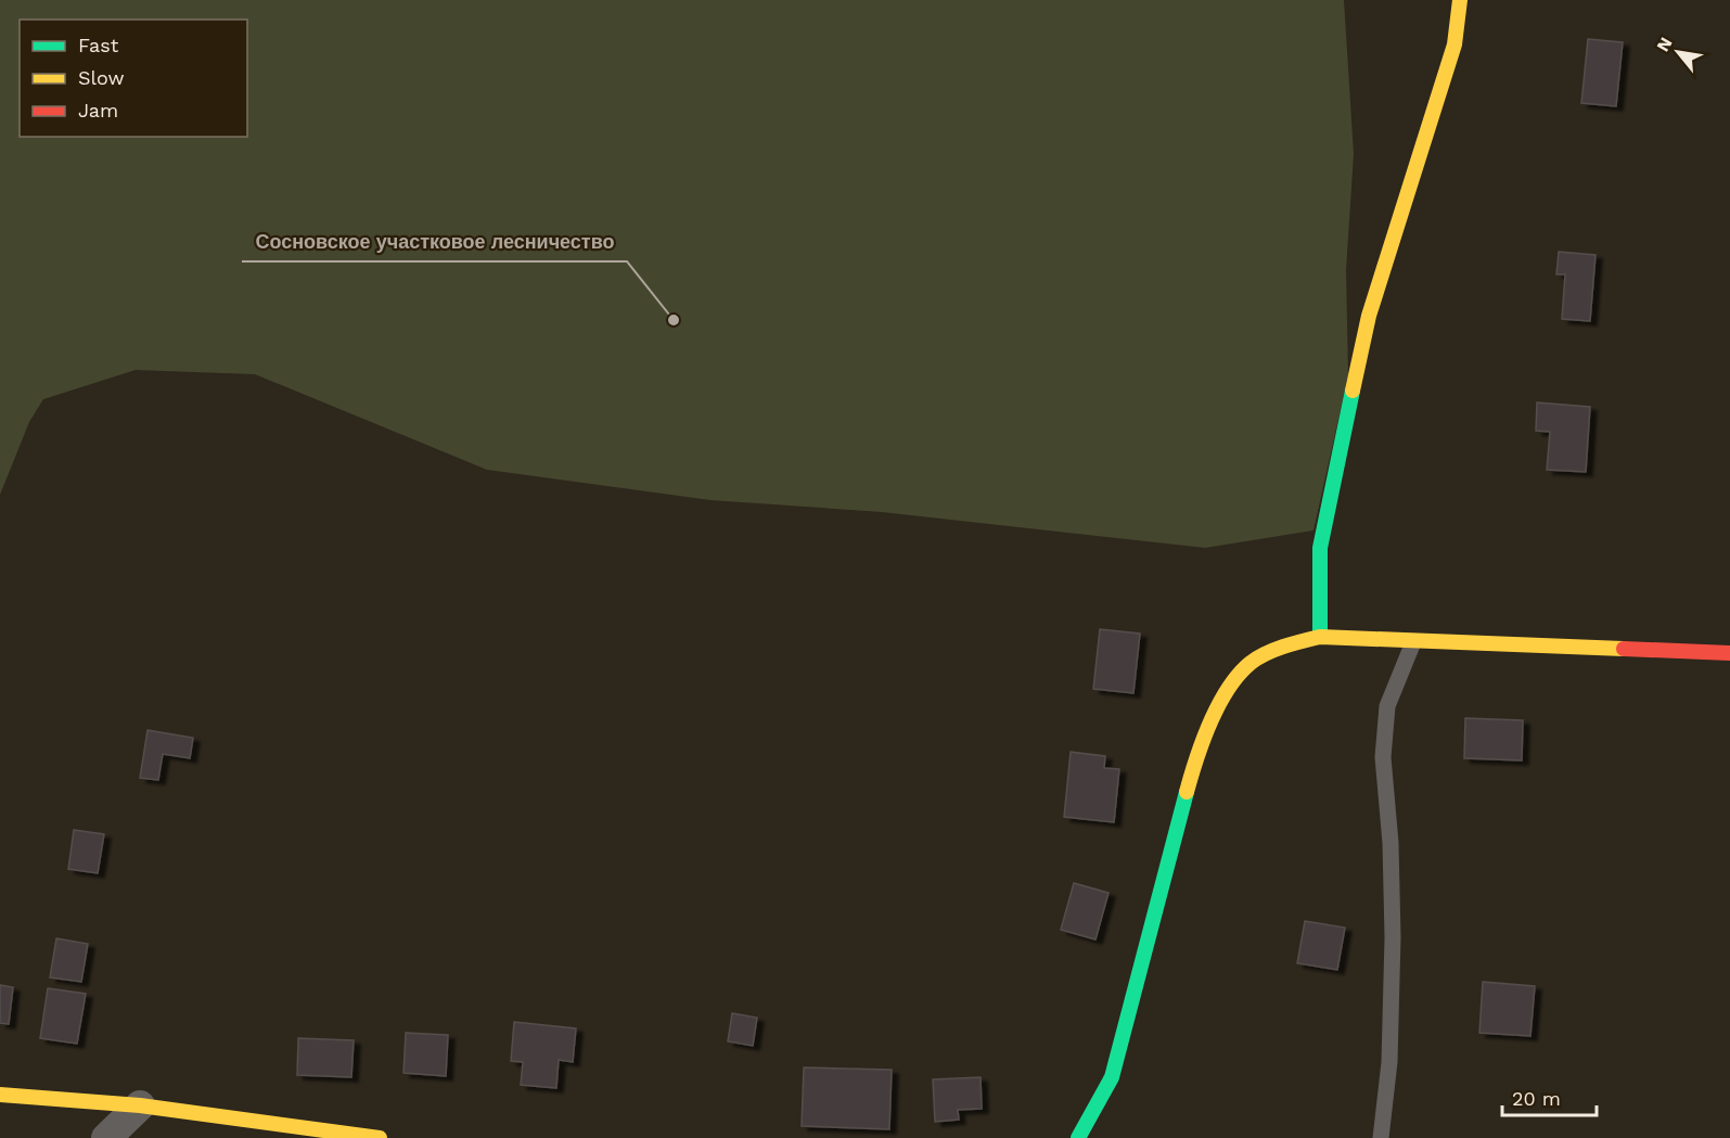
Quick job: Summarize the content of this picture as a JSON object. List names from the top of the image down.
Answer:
{
  "places": ["Сосновское участковое лесничество"],
  "legend": ["Fast", "Slow", "Jam"],
  "scale_bar": "20 m",
  "north": "top left"
}
